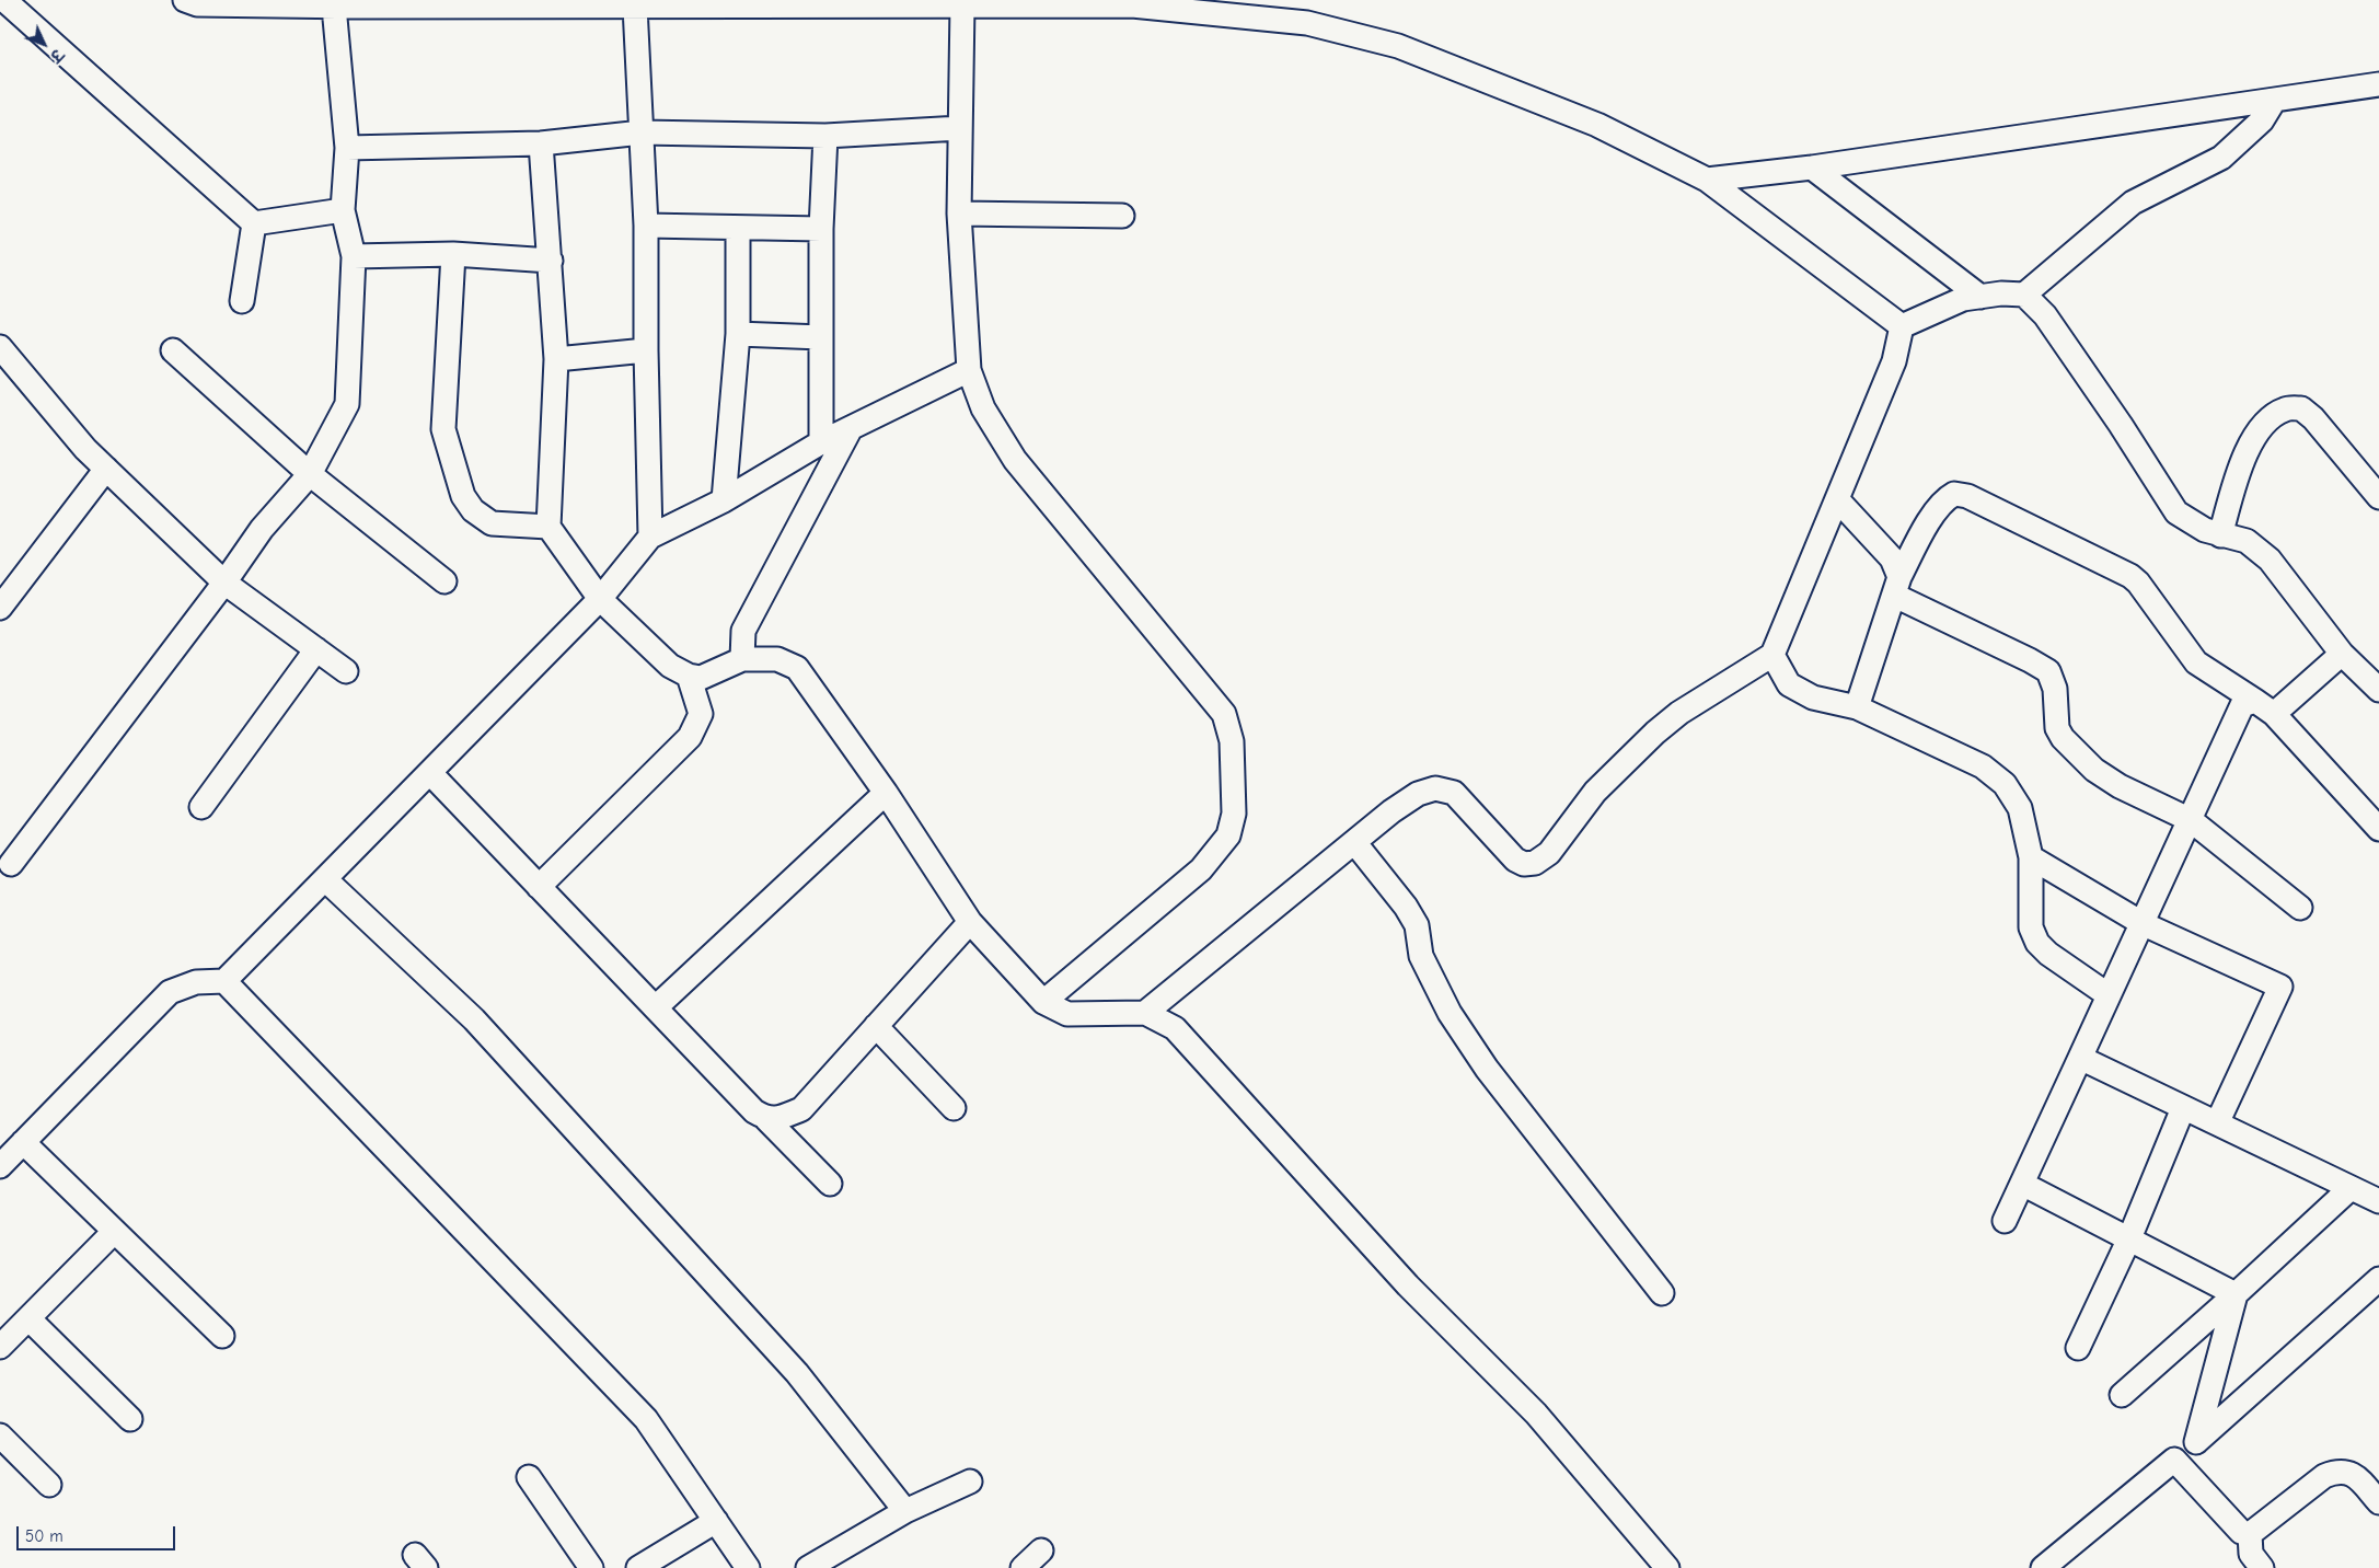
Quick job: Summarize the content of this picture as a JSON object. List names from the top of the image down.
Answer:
{
  "scale_bar": "50 m",
  "north": "bottom right"
}
